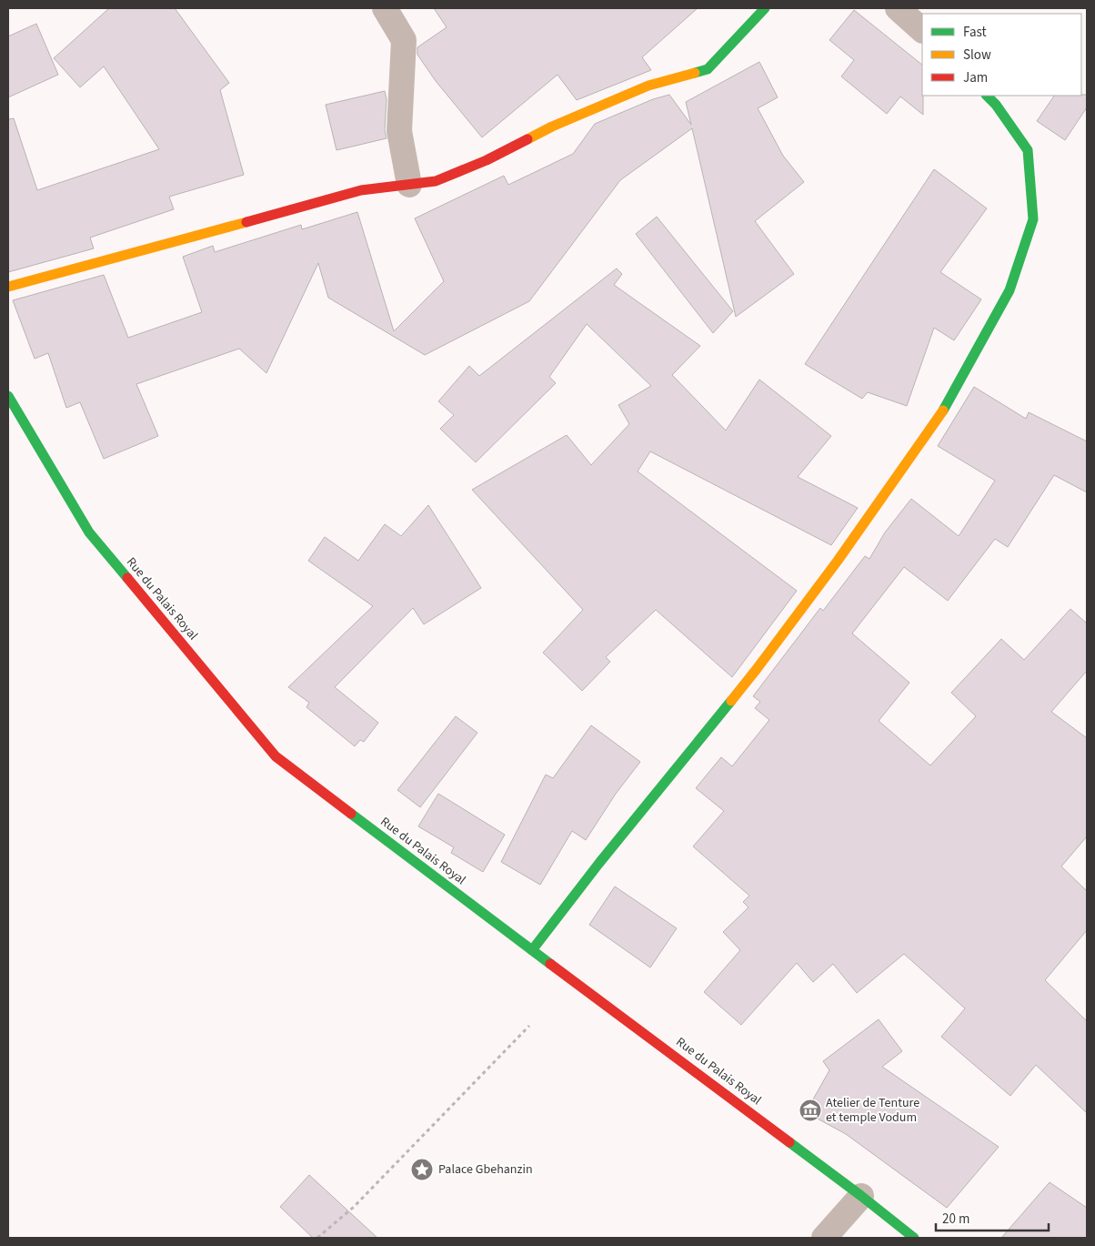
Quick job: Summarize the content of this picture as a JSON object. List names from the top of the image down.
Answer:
{
  "streets": {
    "street": ["Rue du Palais Royal"]
  },
  "places": {
    "museum": ["Atelier de Tenture et temple Vodum"],
    "place": ["Palace Gbehanzin"]
  },
  "legend": ["Fast", "Slow", "Jam"],
  "scale_bar": "20 m"
}
